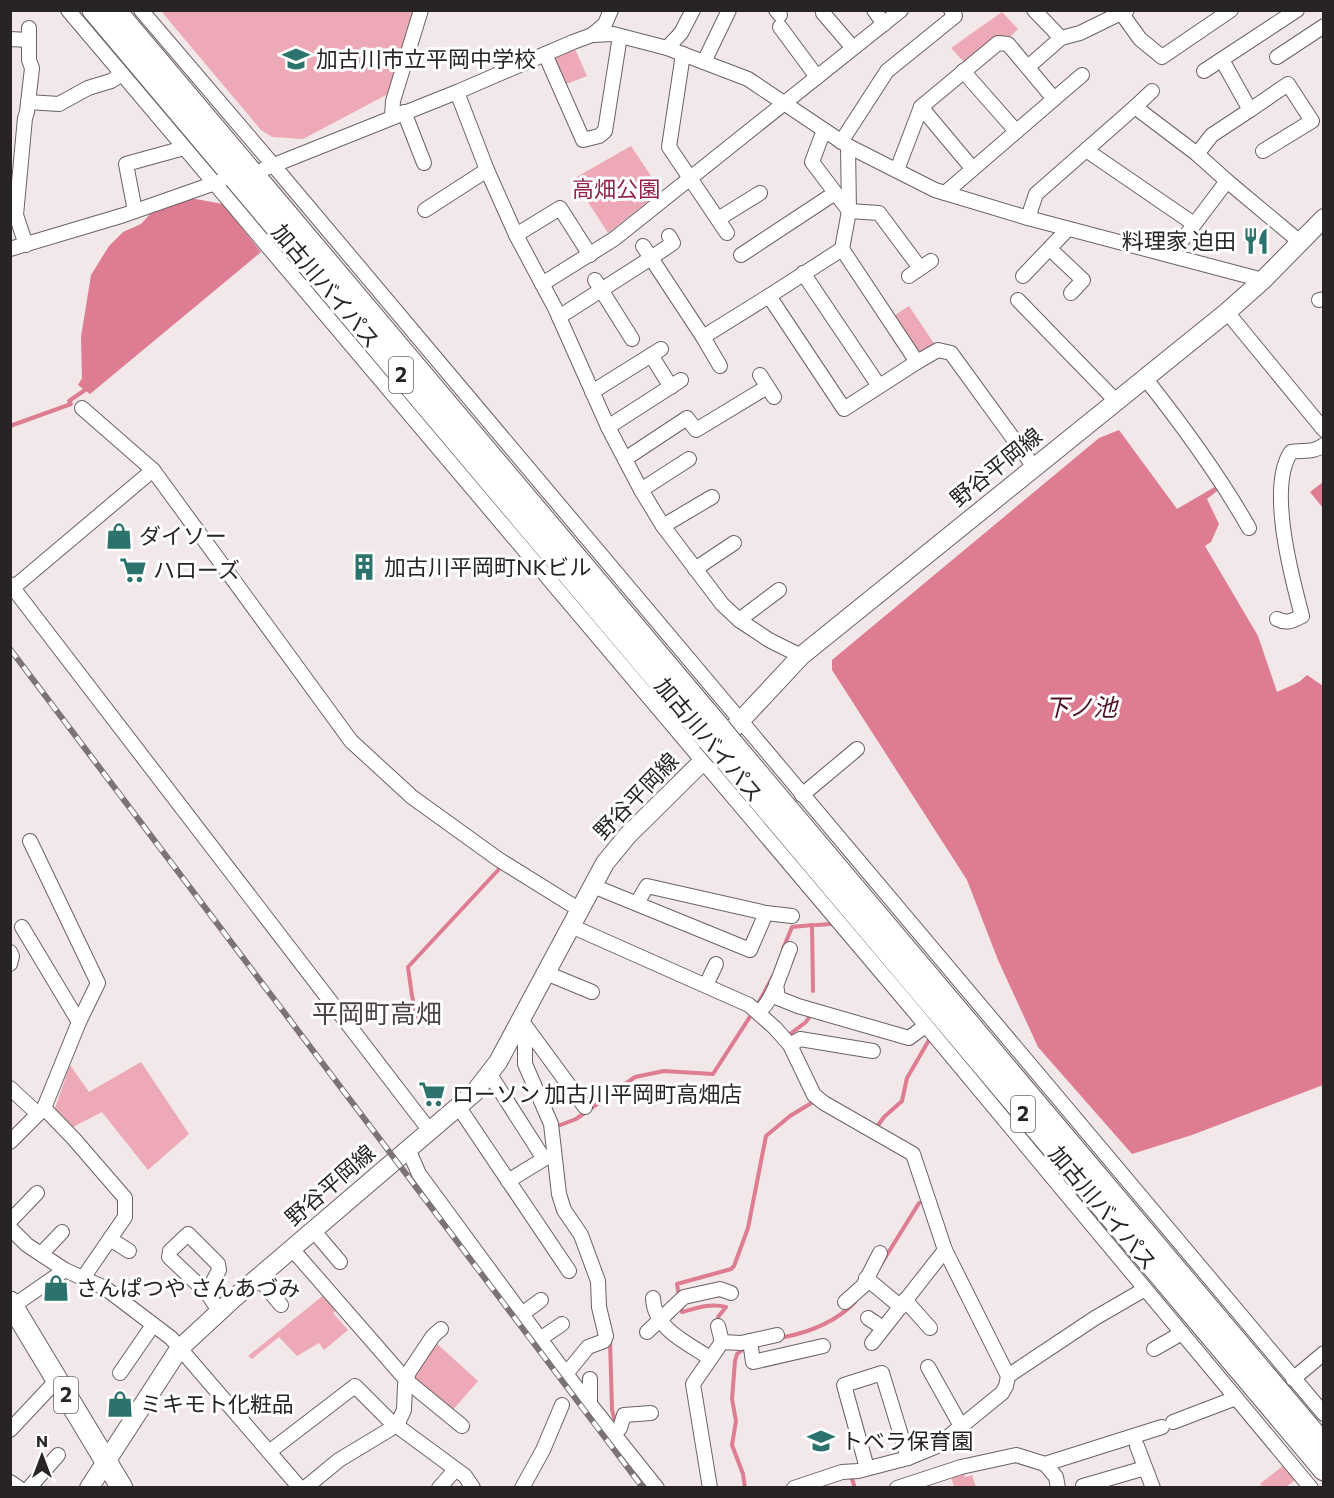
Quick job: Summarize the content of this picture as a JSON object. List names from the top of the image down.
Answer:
{
  "streets": {
    "highway": ["加古川バイパス", "2"],
    "main road": ["野谷平岡線"]
  },
  "crossings": [
    ["2", "野谷平岡線"]
  ],
  "districts": ["平岡町高畑"],
  "water": ["下ノ池"],
  "parks": ["高畑公園"],
  "places": {
    "school or university": ["加古川市立平岡中学校", "トベラ保育園"],
    "restaurant": ["料理家 迫田"],
    "shop": ["ダイソー", "さんぱつや さんあづみ", "ミキモト化粧品"],
    "building": ["加古川平岡町NKビル"],
    "supermarket": ["ハローズ", "ローソン 加古川平岡町高畑店"]
  },
  "north": "top"
}
